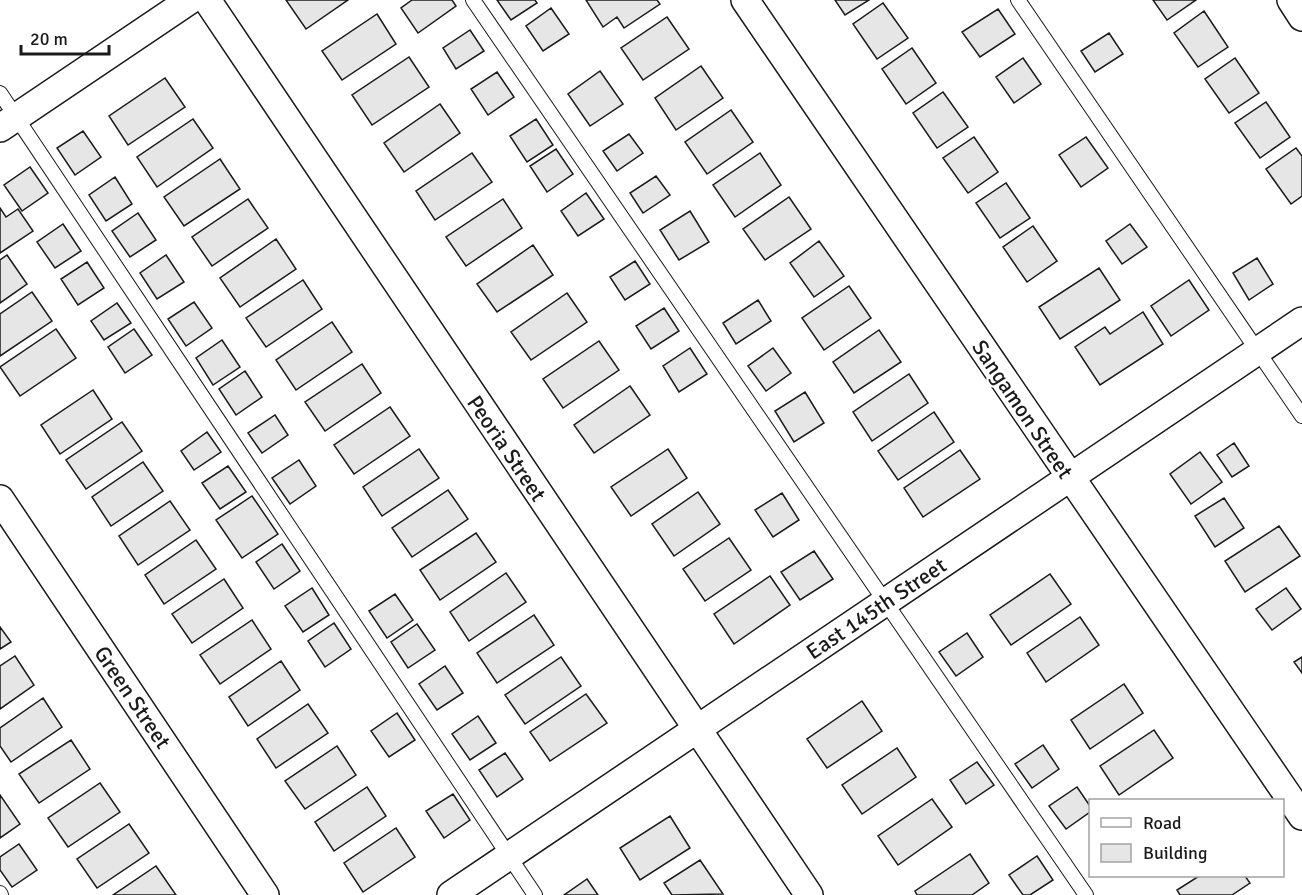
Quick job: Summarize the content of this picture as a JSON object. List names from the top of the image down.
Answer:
{
  "streets": {
    "street": [
      "Sangamon Street",
      "Peoria Street",
      "East 145th Street",
      "Green Street"
    ]
  },
  "crossings": [
    ["Sangamon Street", "East 145th Street"],
    ["Peoria Street", "East 145th Street"]
  ],
  "legend": ["Road", "Building"],
  "scale_bar": "20 m"
}
